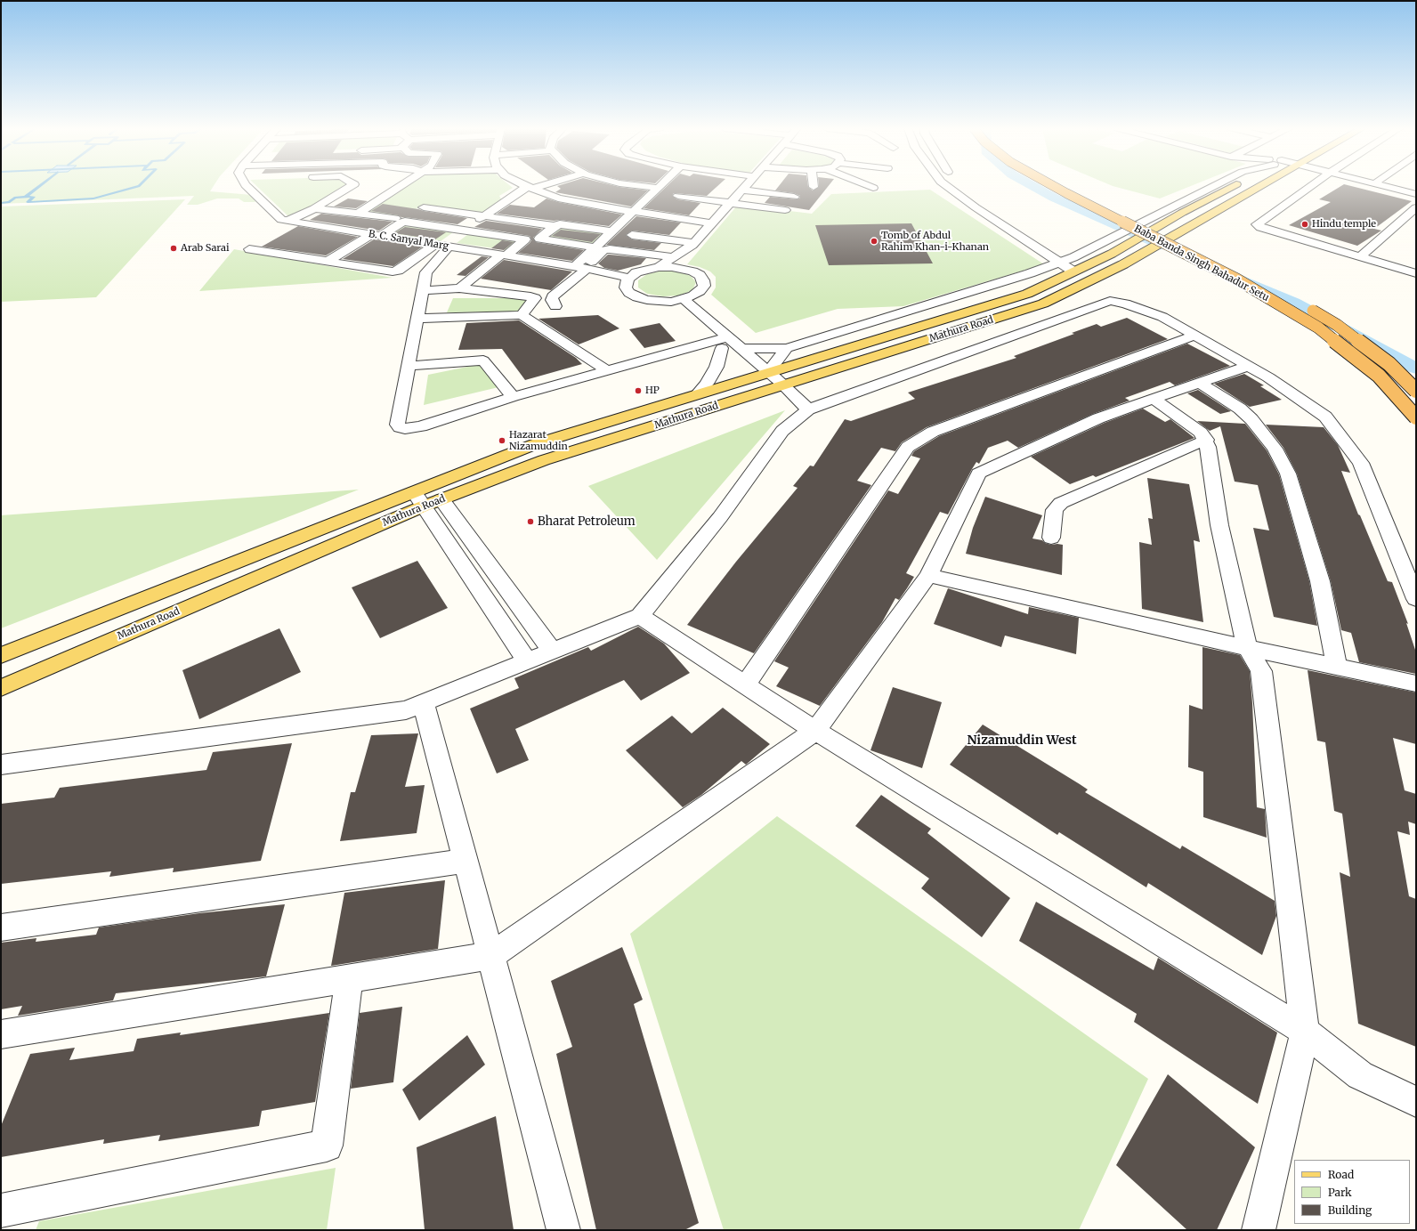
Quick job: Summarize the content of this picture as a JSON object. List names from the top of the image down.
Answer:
{
  "streets": {
    "highway": ["Baba Banda Singh Bahadur Setu"],
    "main road": ["Mathura Road"],
    "street": ["B. C. Sanyal Marg"]
  },
  "districts": ["Nizamuddin West"],
  "places": [
    "Hindu temple",
    "Tomb of Abdul Rahim Khan-i-Khanan",
    "Arab Sarai",
    "HP",
    "Hazarat Nizamuddin",
    "Bharat Petroleum"
  ],
  "legend": ["Road", "Park", "Building"]
}
